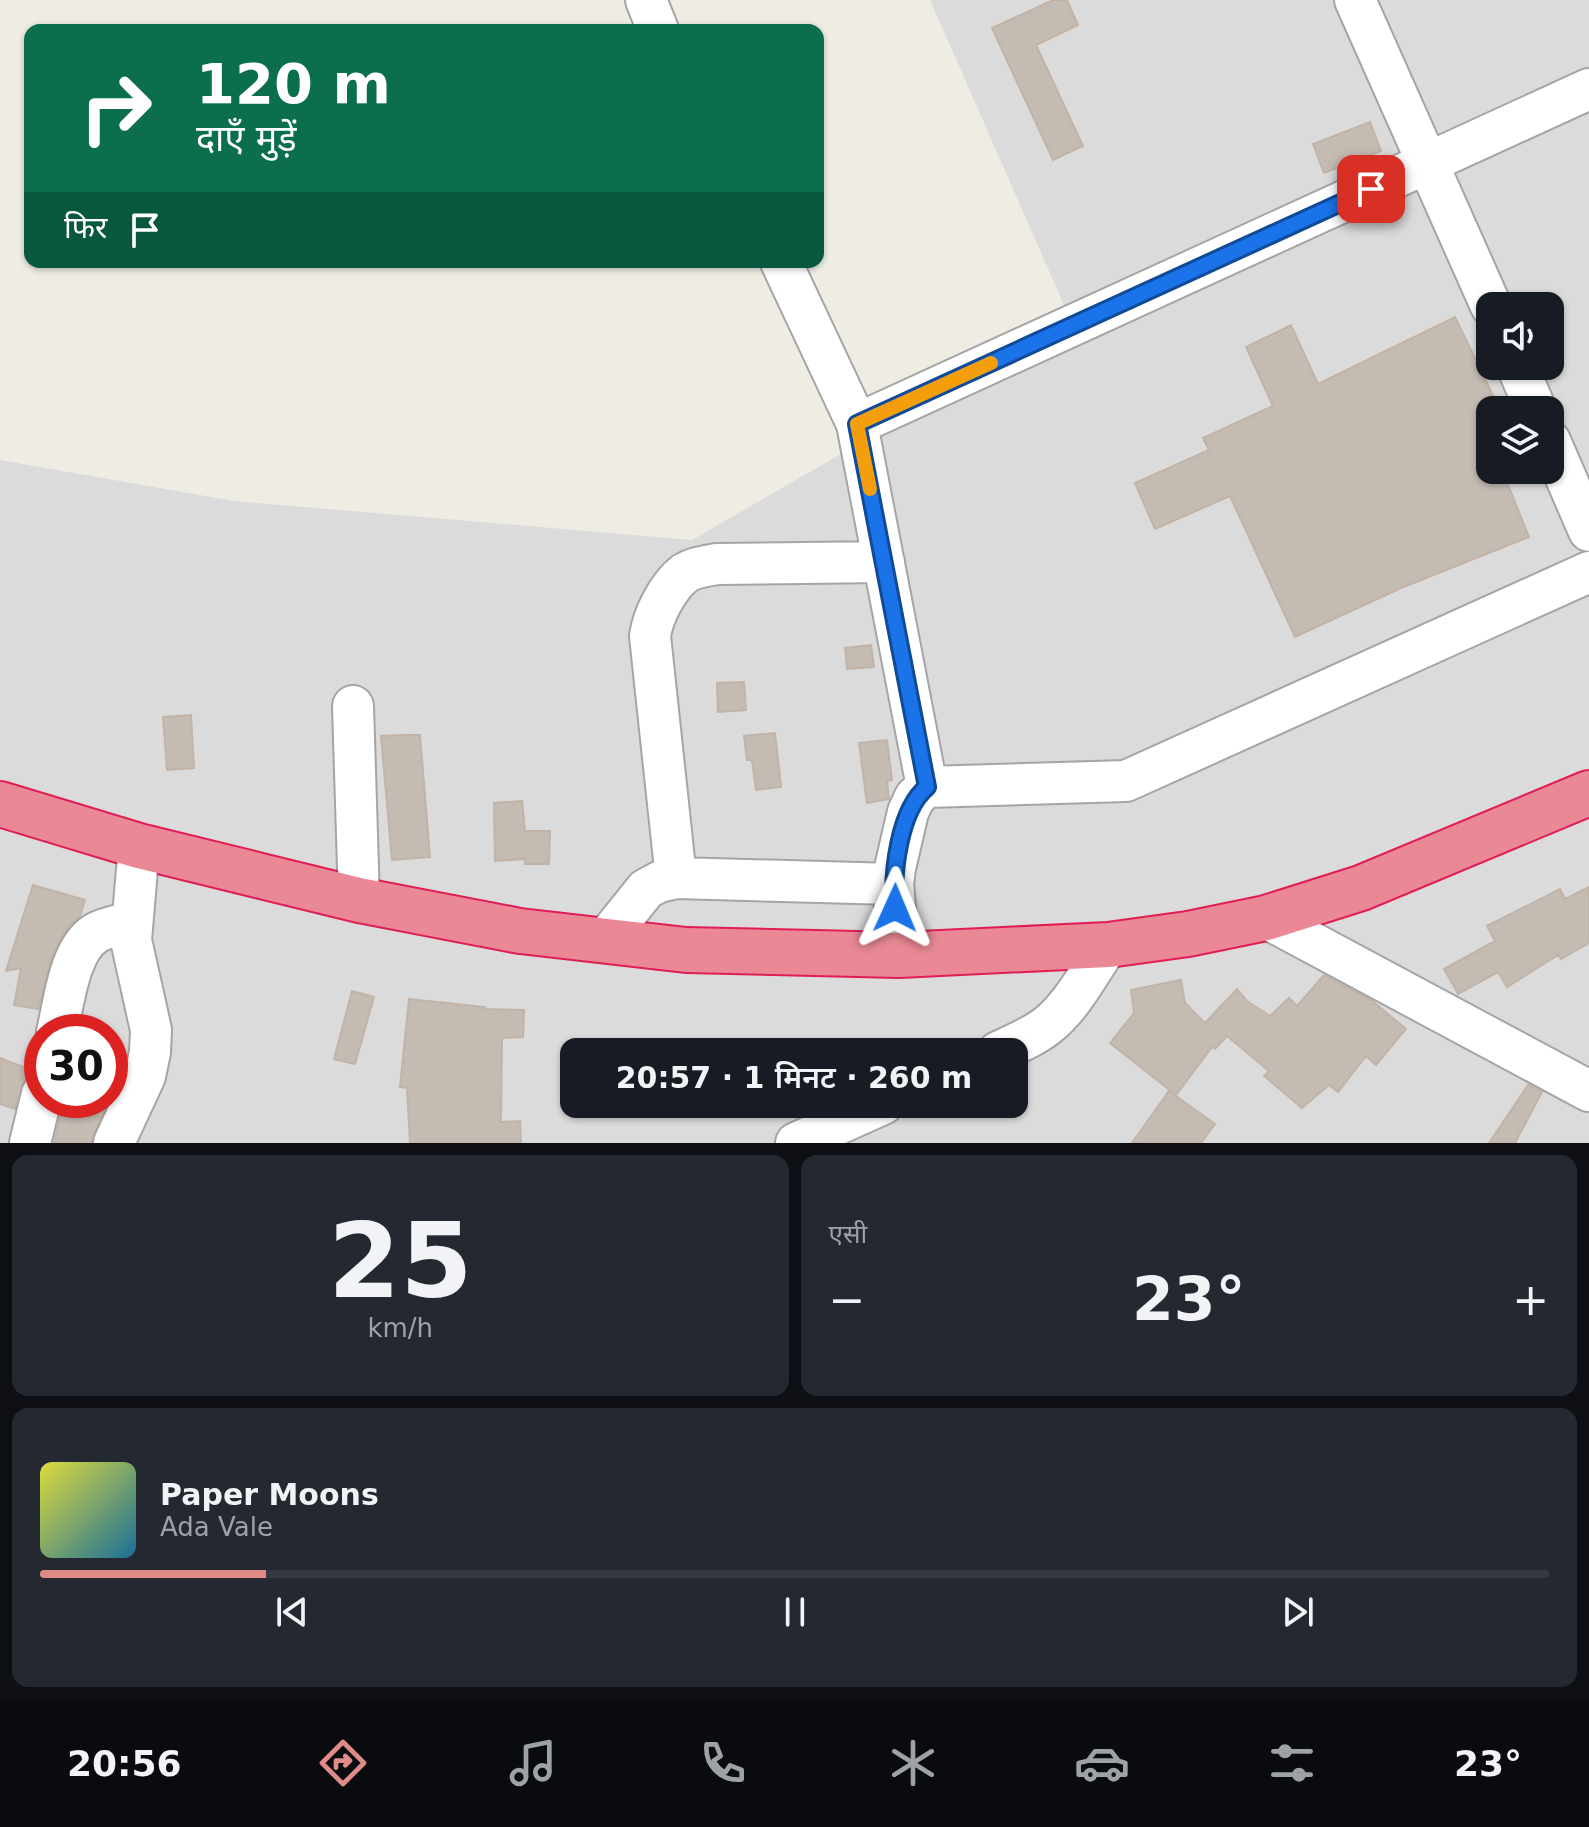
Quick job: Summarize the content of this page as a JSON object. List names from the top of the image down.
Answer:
{
  "page": {
    "turn": ["120 m", "दाएँ मुड़ें"],
    "then": "फिर",
    "limit": "30",
    "trip": "20:57 · 1 मिनट · 260 m",
    "tile": [
      ["25", "km/h"],
      "एसी"
    ],
    "heat": ["−", "23°", "+"],
    "song": ["Paper Moons", "Ada Vale"],
    "tabs": ["20:56", "23°"]
  }
}
